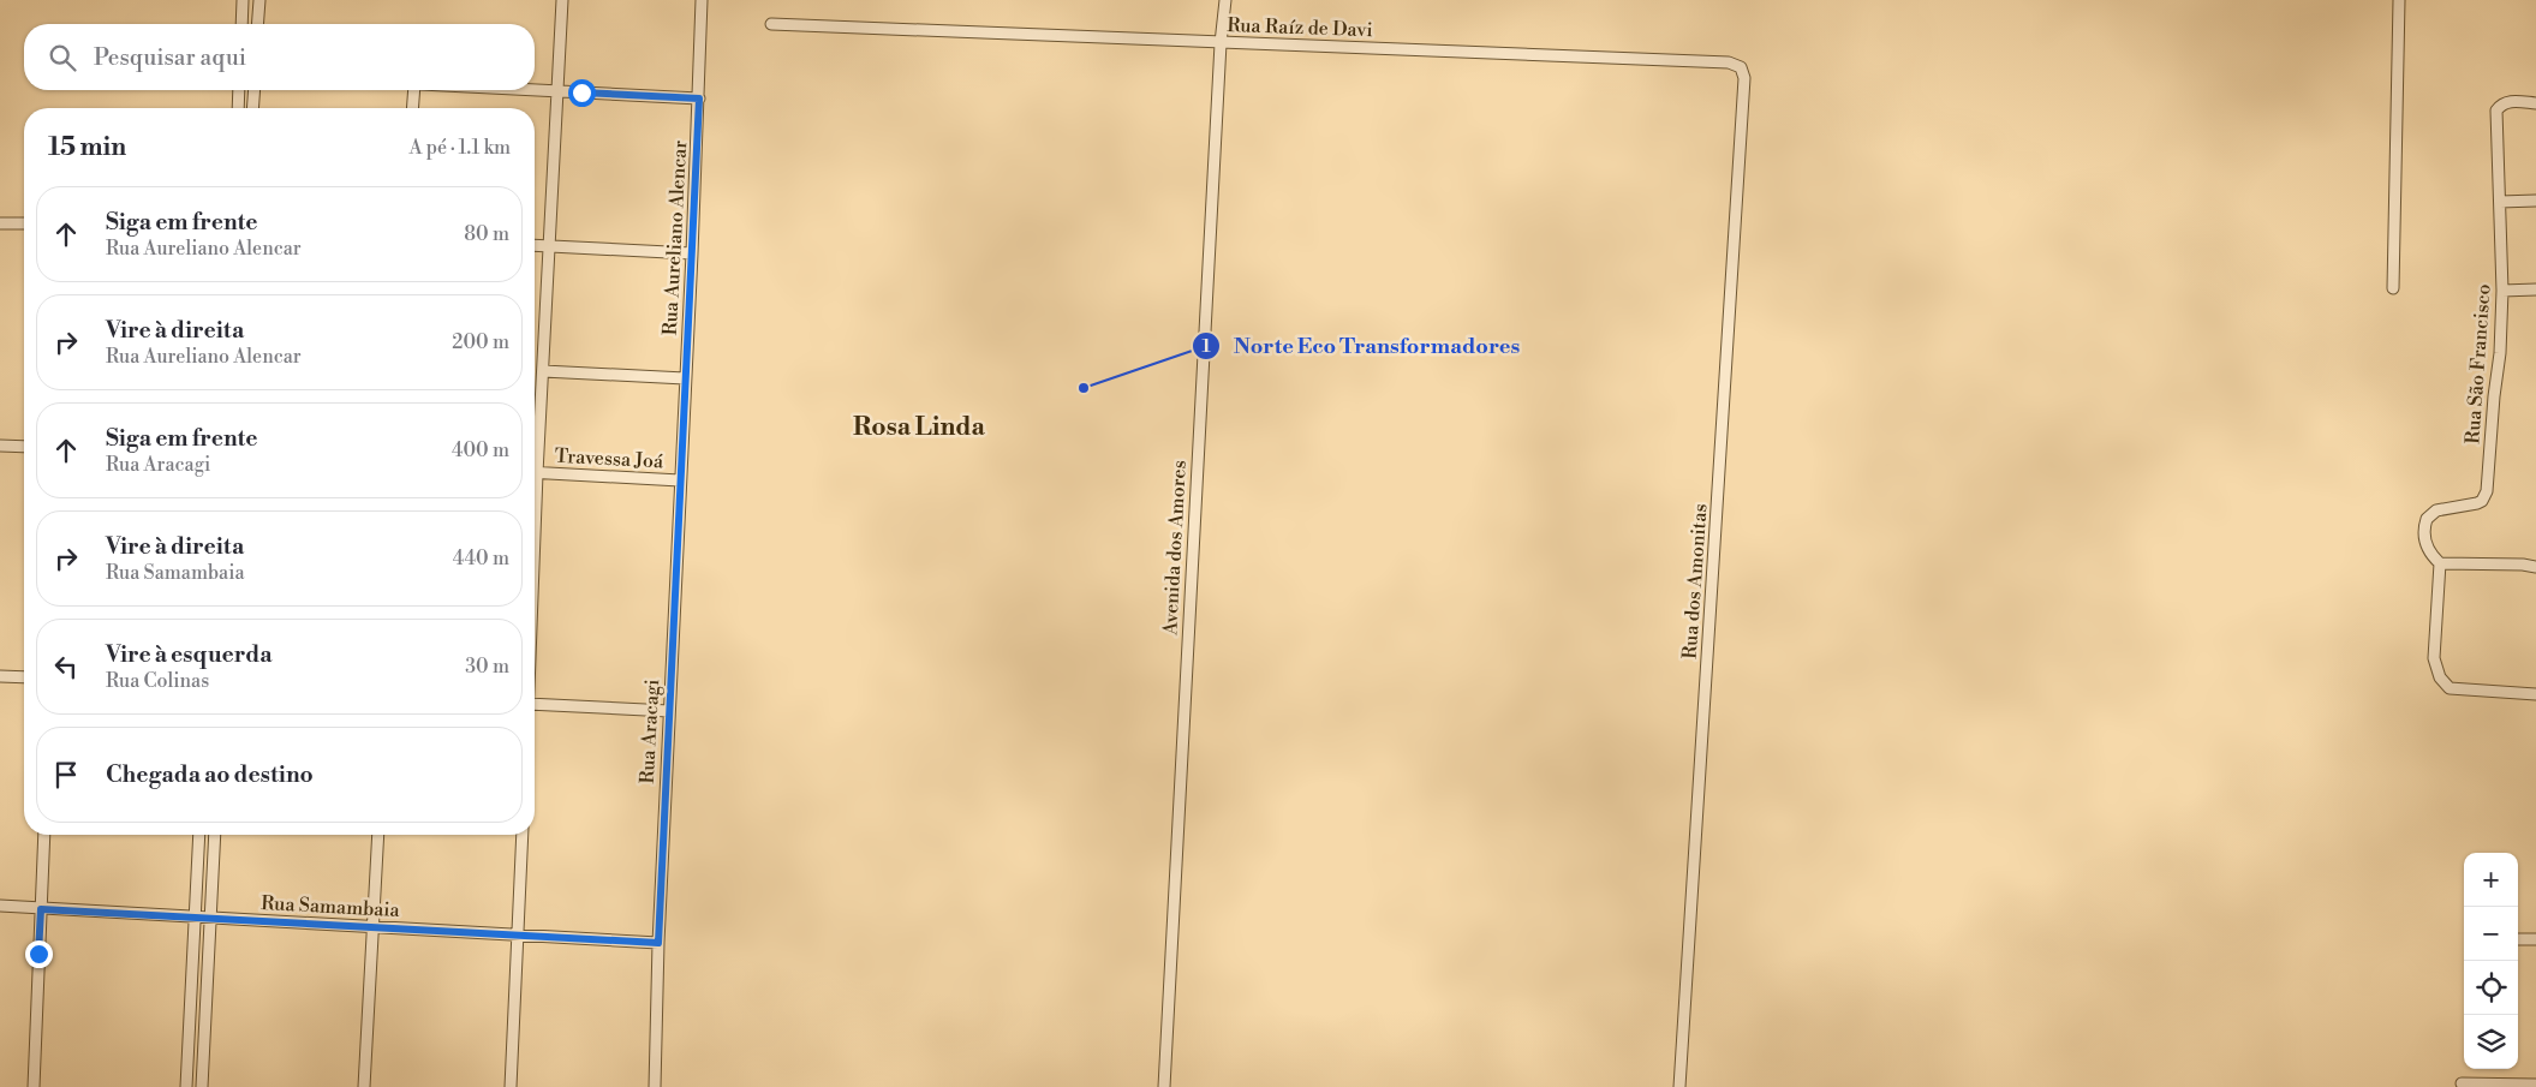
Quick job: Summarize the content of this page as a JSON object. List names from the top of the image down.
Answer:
{
  "streets": {
    "street": [
      "Rua Raíz de Davi",
      "Rua Aureliano Alencar",
      "Rua São Francisco",
      "Travessa Joá",
      "Avenida dos Amores",
      "Rua dos Amonitas",
      "Rua Aracagi",
      "Rua Samambaia"
    ]
  },
  "crossings": [
    ["Rua Raíz de Davi", "Avenida dos Amores"],
    ["Rua Raíz de Davi", "Rua dos Amonitas"],
    ["Rua Aureliano Alencar", "Rua Aracagi"],
    ["Travessa Joá", "Rua Aracagi"],
    ["Rua Aracagi", "Rua Samambaia"]
  ],
  "districts": ["Rosa Linda"],
  "places": ["Norte Eco Transformadores"],
  "page": {
    "search": "Pesquisar aqui",
    "heading": ["15 min", "A pé · 1.1 km"],
    "list": [
      ["Siga em frente", "Rua Aureliano Alencar", "80 m"],
      ["Vire à direita", "Rua Aureliano Alencar", "200 m"],
      ["Siga em frente", "Rua Aracagi", "400 m"],
      ["Vire à direita", "Rua Samambaia", "440 m"],
      ["Vire à esquerda", "Rua Colinas", "30 m"],
      "Chegada ao destino"
    ],
    "map_buttons": ["+", "−"]
  }
}
